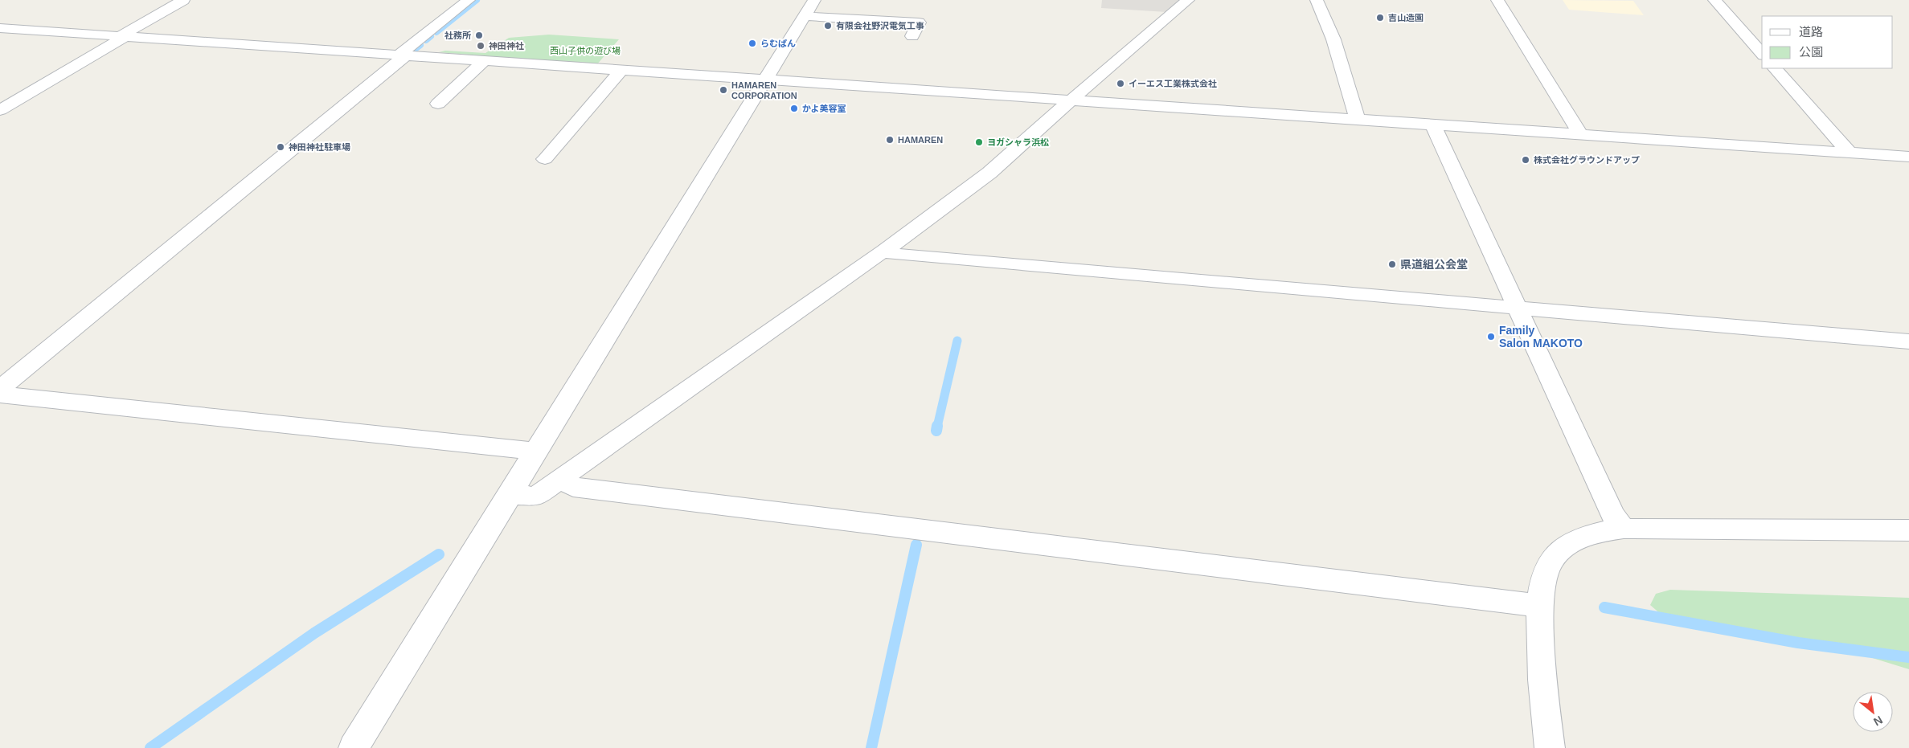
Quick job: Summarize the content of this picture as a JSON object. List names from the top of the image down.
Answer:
{
  "parks": ["西山子供の遊び場"],
  "places": [
    "吉山造園",
    "有限会社野沢電気工事",
    "社務所",
    "らむぱん",
    "神田神社",
    "イーエス工業株式会社",
    "HAMAREN CORPORATION",
    "かよ美容室",
    "HAMAREN",
    "ヨガシャラ浜松",
    "神田神社駐車場",
    "株式会社グラウンドアップ",
    "県道組公会堂",
    "Family Salon MAKOTO"
  ],
  "legend": ["道路", "公園"],
  "north": "bottom right"
}
